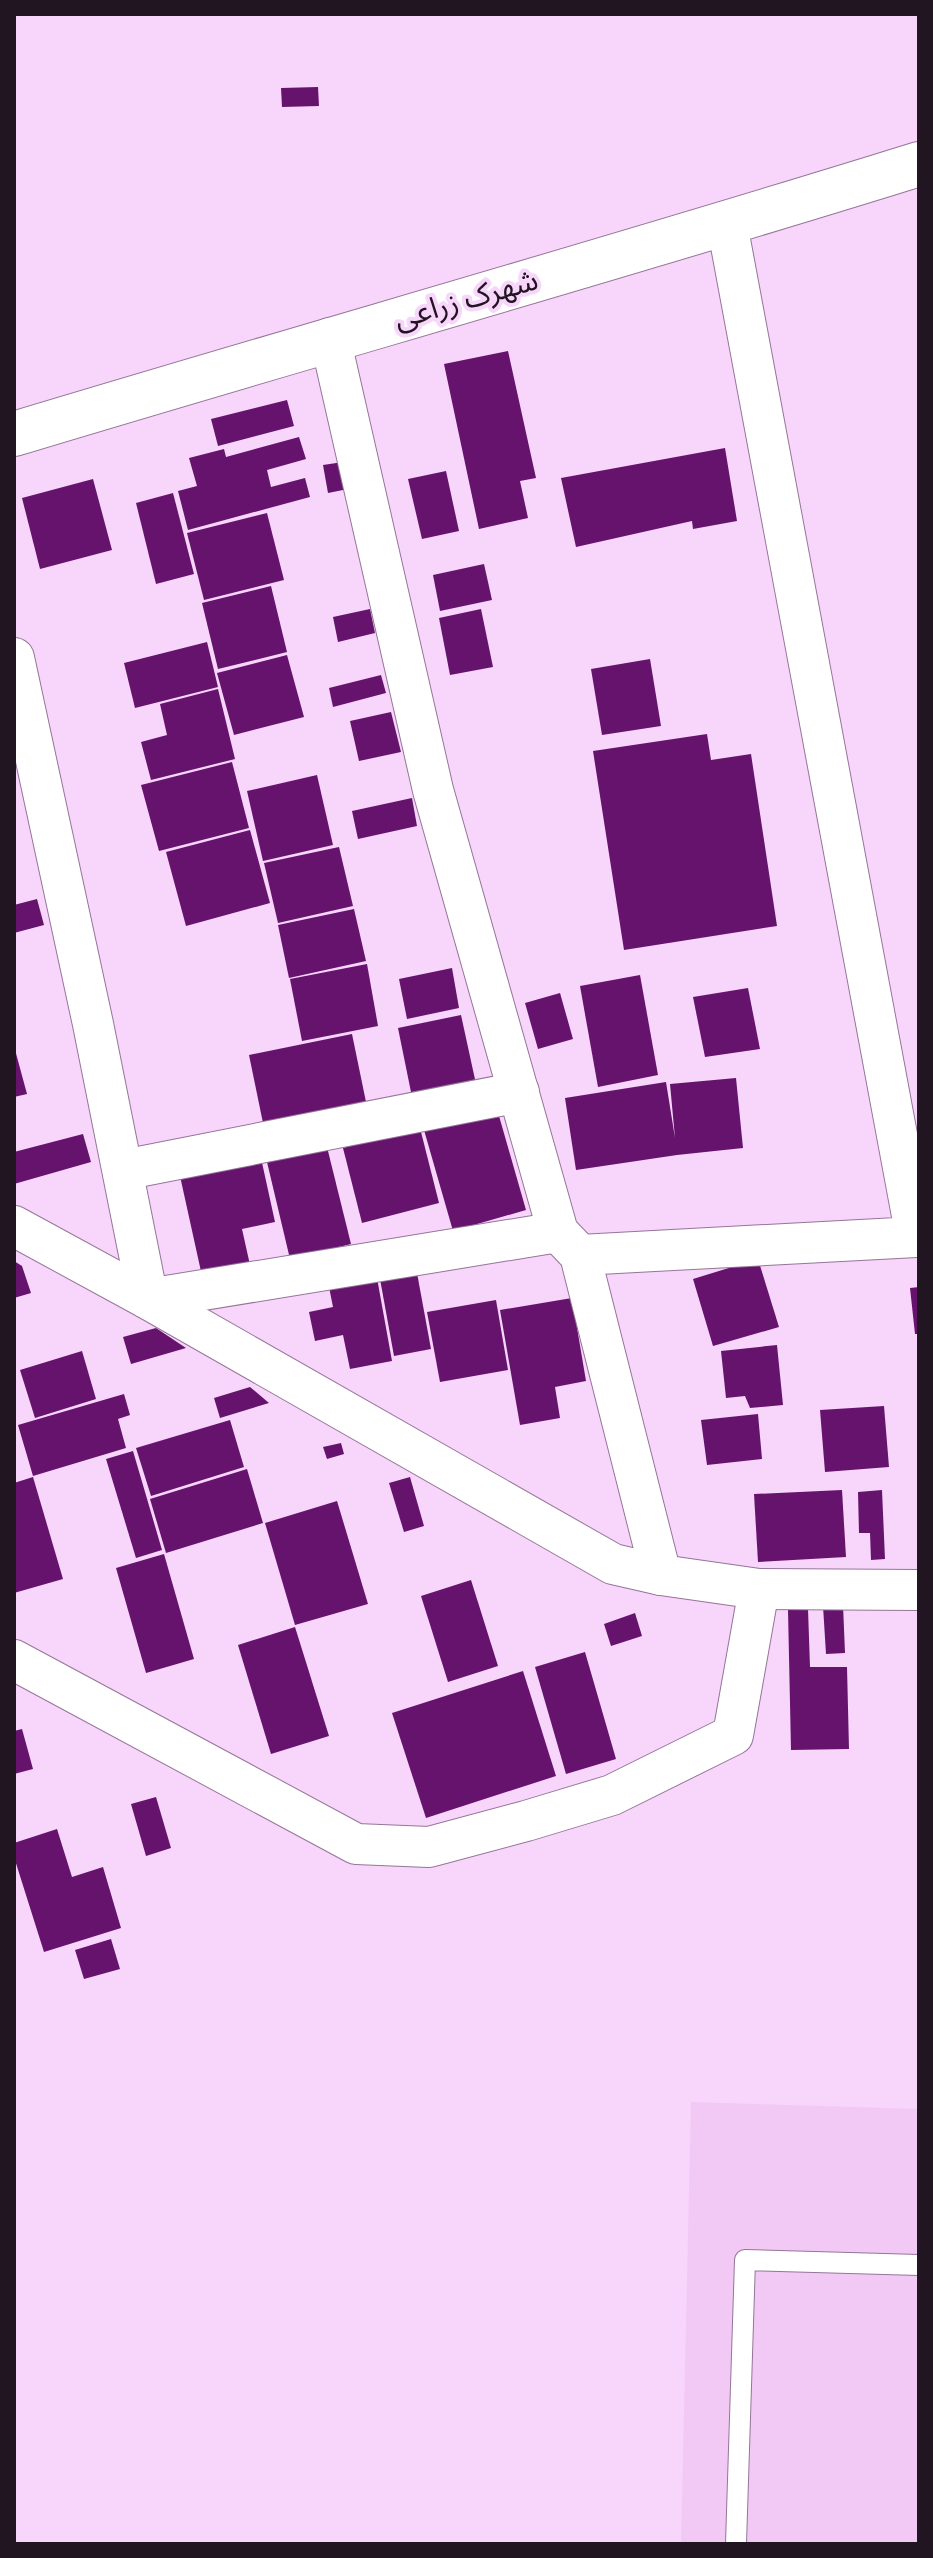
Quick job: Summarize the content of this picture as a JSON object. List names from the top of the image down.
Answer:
{
  "streets": {
    "street": ["شهرک زراعی"]
  }
}
